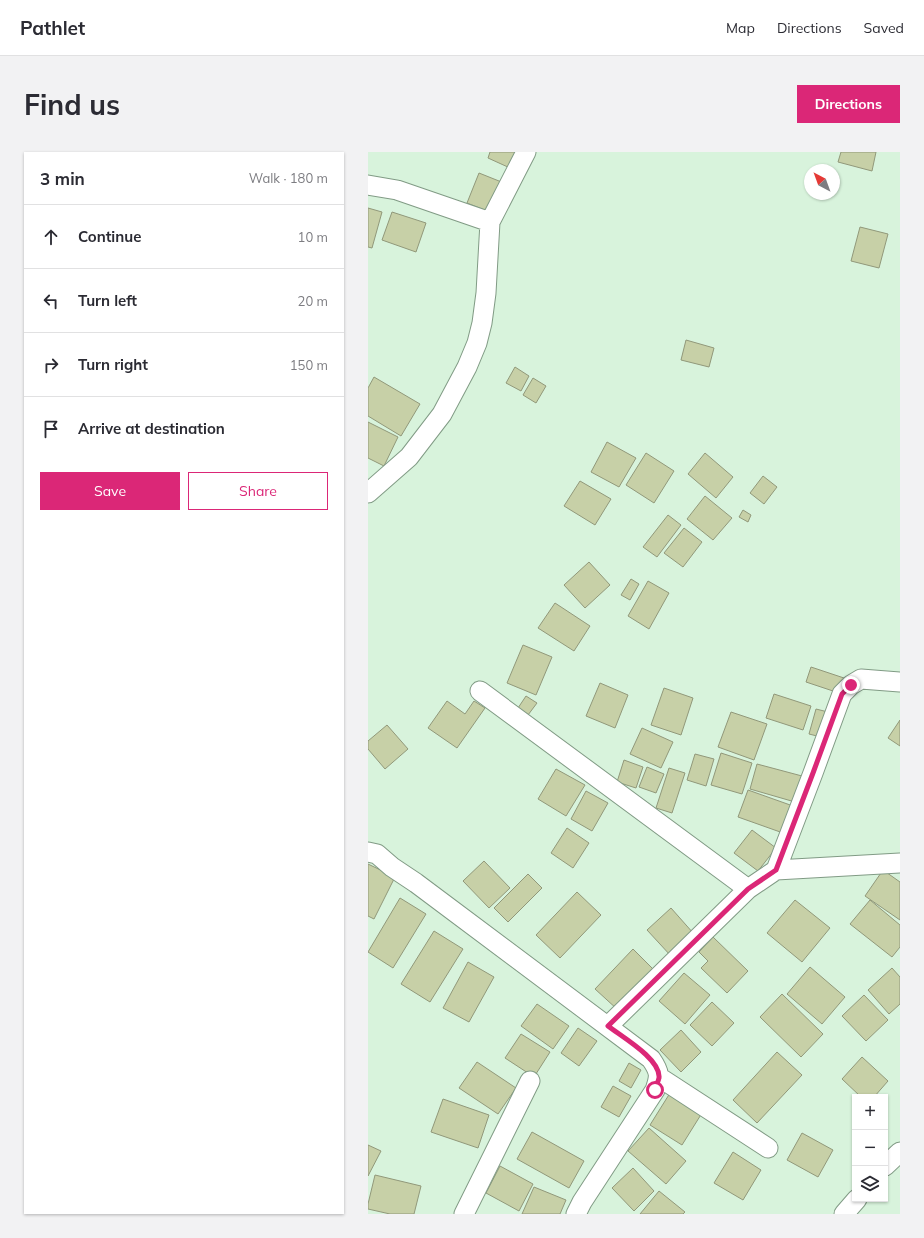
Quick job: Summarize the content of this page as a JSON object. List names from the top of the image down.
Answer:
{
  "north": "top left",
  "page": {
    "header": "Pathlet",
    "nav": ["Map", "Directions", "Saved"],
    "buttons": [
      "Directions",
      ["Save", "Share"]
    ],
    "title": "Find us",
    "heading": ["3 min", "Walk · 180 m"],
    "list": [
      ["Continue", "10 m"],
      ["Turn left", "20 m"],
      ["Turn right", "150 m"],
      "Arrive at destination"
    ],
    "map_buttons": ["+", "−"]
  }
}
